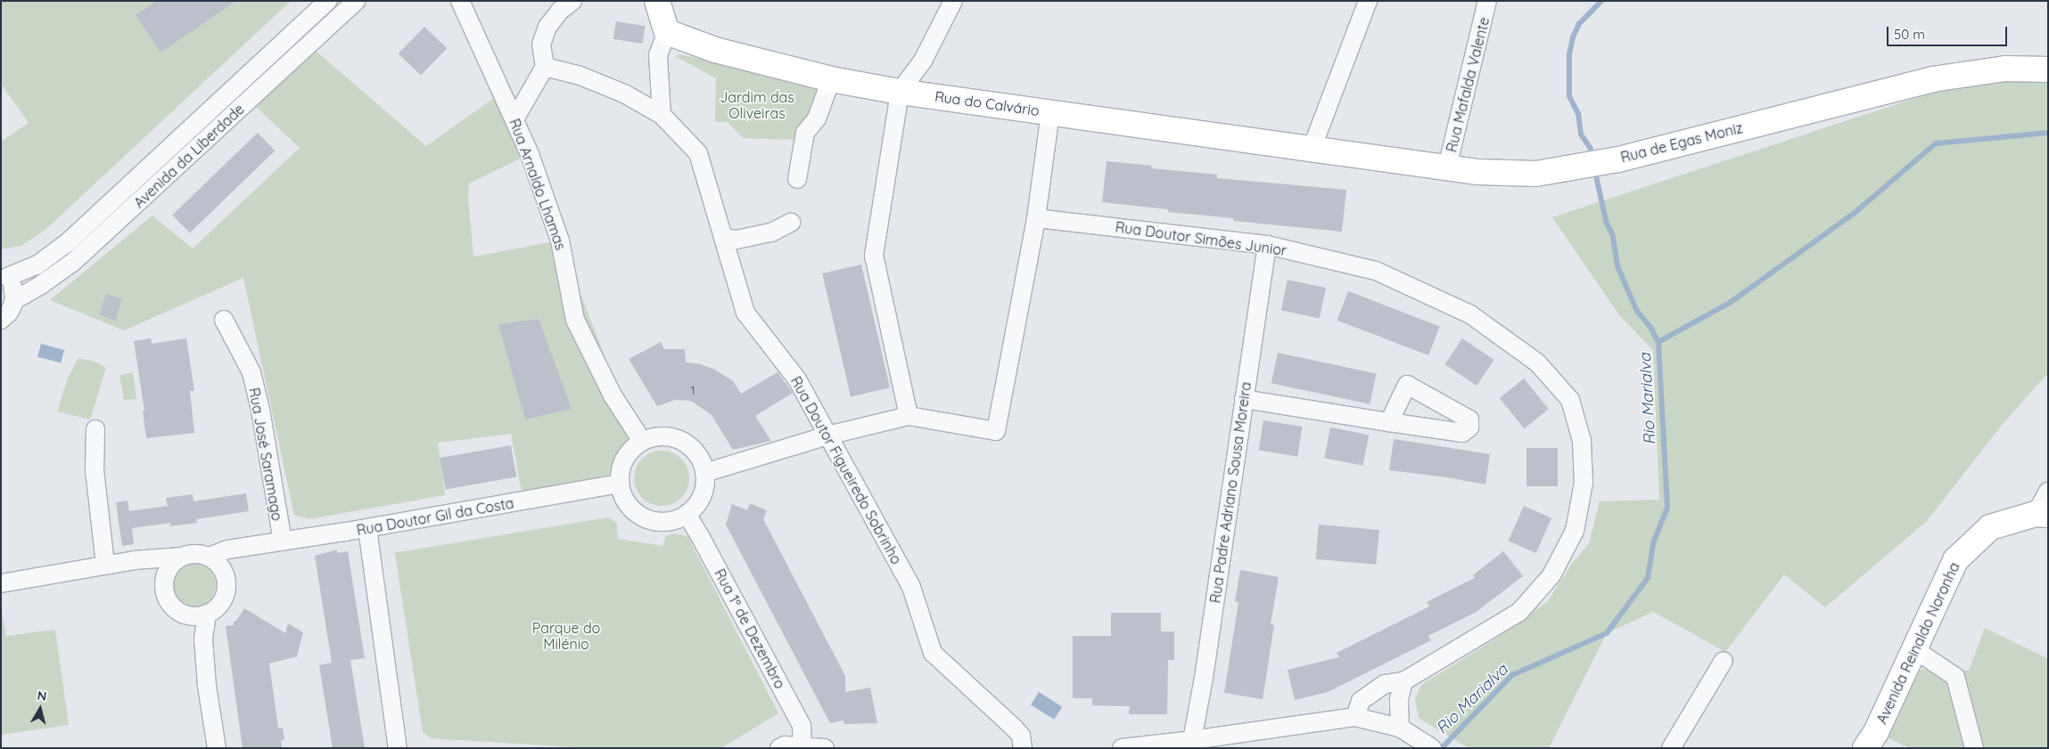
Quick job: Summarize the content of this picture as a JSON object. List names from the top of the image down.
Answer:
{
  "streets": {
    "street": [
      "Rua Mafalda Valente",
      "Rua do Calvário",
      "Rua de Egas Moniz",
      "Avenida da Liberdade",
      "Rua Arnaldo Lhamas",
      "Rua Doutor Simões Junior",
      "Rua José Saramago",
      "Rua Doutor Figueiredo Sobrinho",
      "Rua Padre Adriano Sousa Moreira",
      "Rua Doutor Gil da Costa",
      "Rua 1º de Dezembro",
      "Avenida Reinaldo Noronha"
    ]
  },
  "crossings": [
    ["Rua Mafalda Valente", "Rua de Egas Moniz"],
    ["Rua do Calvário", "Rua de Egas Moniz"],
    ["Rua Arnaldo Lhamas", "Rua Doutor Gil da Costa"],
    ["Rua Arnaldo Lhamas", "Rua 1º de Dezembro"],
    ["Rua Doutor Simões Junior", "Rua Padre Adriano Sousa Moreira"],
    ["Rua José Saramago", "Rua Doutor Gil da Costa"],
    ["Rua Doutor Gil da Costa", "Rua 1º de Dezembro"]
  ],
  "water": ["Rio Marialva"],
  "parks": ["Jardim das Oliveiras", "Parque do Milénio"],
  "house_numbers": ["1"],
  "scale_bar": "50 m",
  "north": "top"
}
